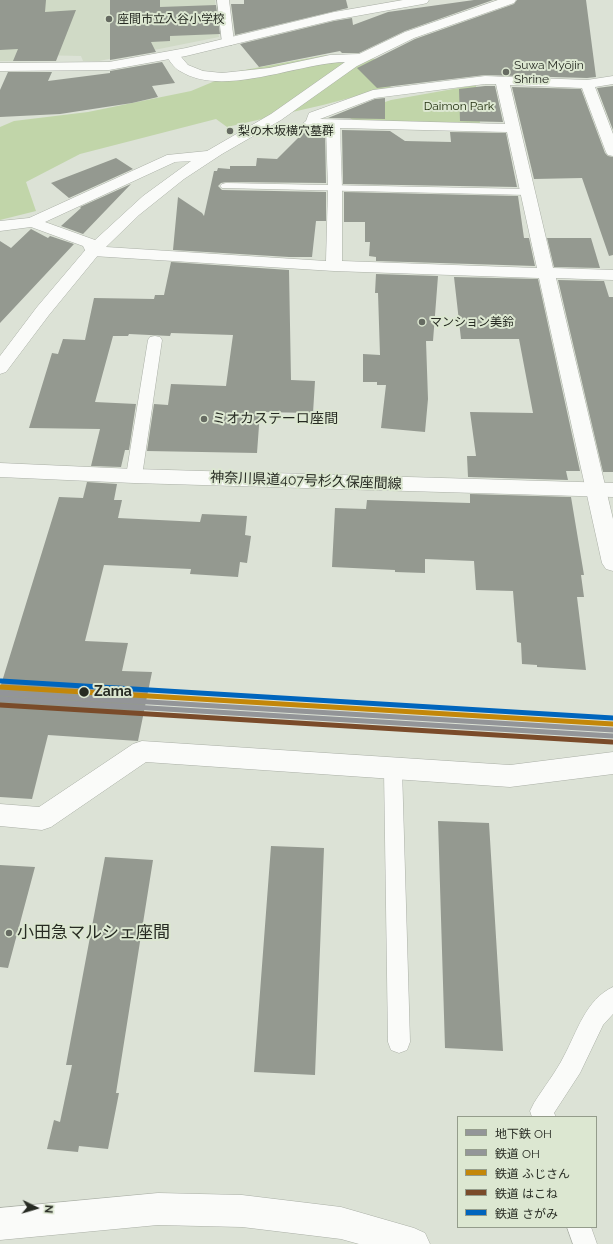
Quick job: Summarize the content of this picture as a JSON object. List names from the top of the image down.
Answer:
{
  "streets": {
    "street": ["神奈川県道407号杉久保座間線"]
  },
  "parks": ["Daimon Park"],
  "places": [
    "座間市立入谷小学校",
    "Suwa Myōjin Shrine",
    "梨の木坂横穴墓群",
    "マンション美鈴",
    "ミオカステーロ座間",
    "Zama",
    "小田急マルシェ座間"
  ],
  "lines": [
    "rail line さがみ",
    "rail line ふじさん",
    "metro line OH",
    "rail line OH",
    "rail line はこね"
  ],
  "legend": [
    "地下鉄 OH",
    "鉄道 OH",
    "鉄道 ふじさん",
    "鉄道 はこね",
    "鉄道 さがみ"
  ],
  "north": "right"
}
